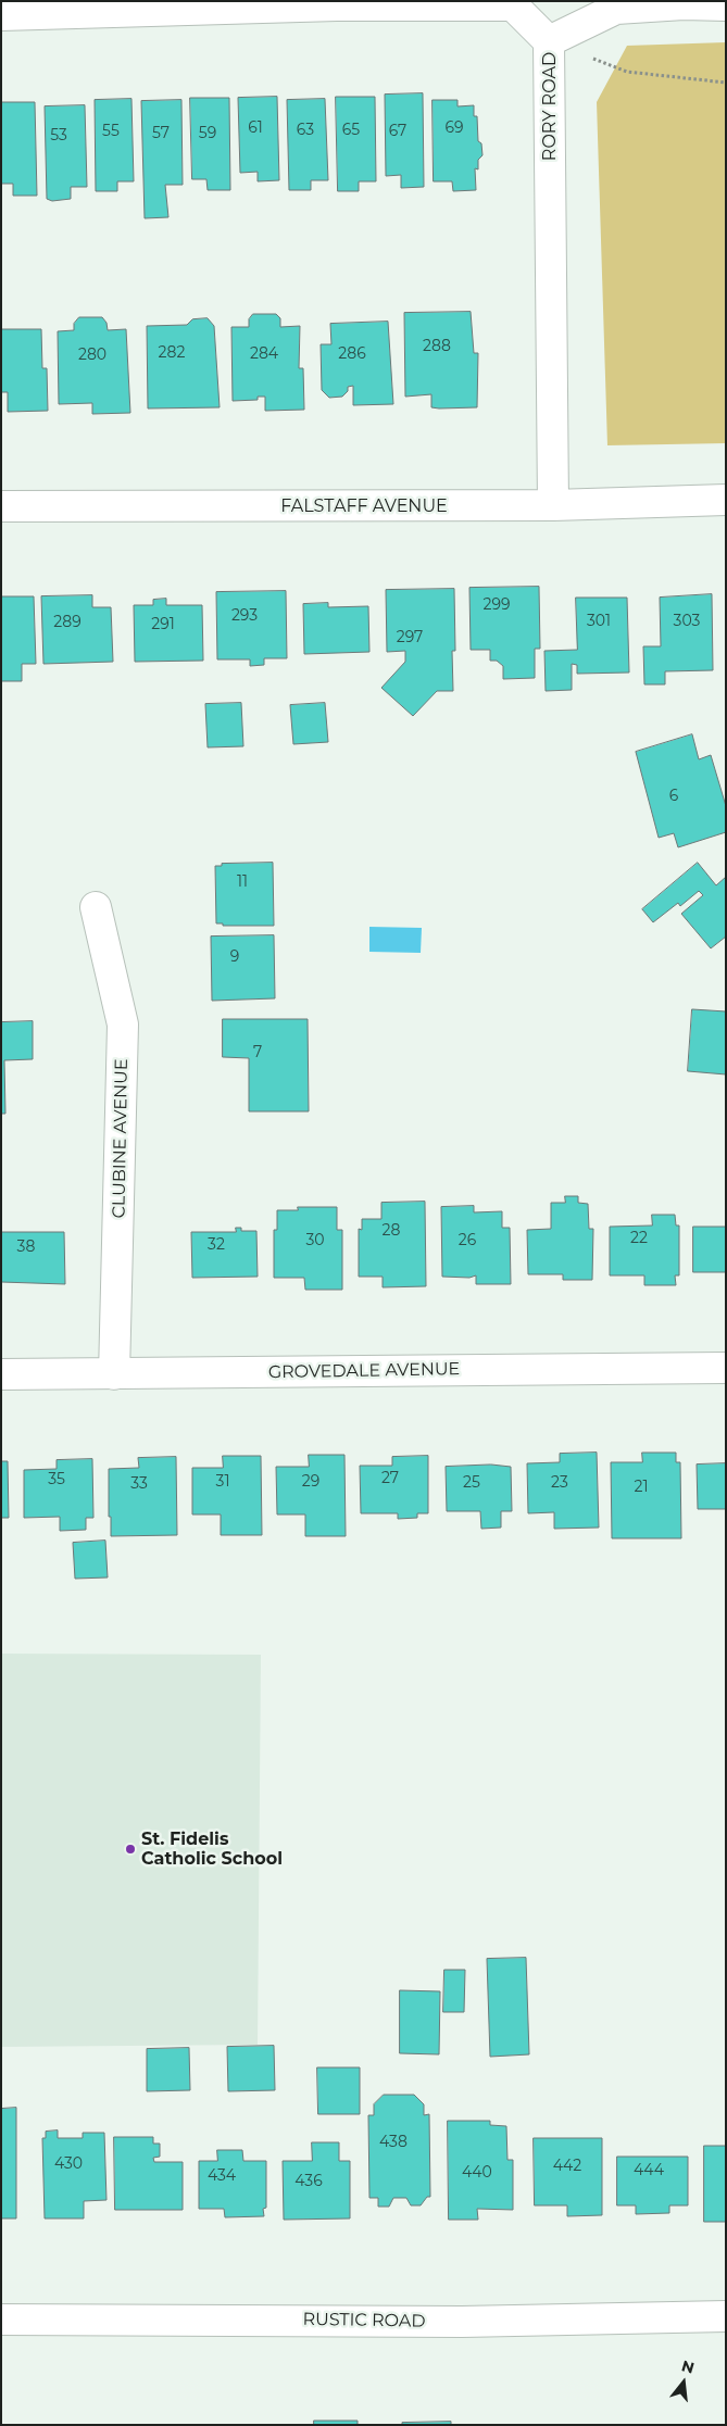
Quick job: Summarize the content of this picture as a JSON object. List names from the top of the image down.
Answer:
{
  "streets": {
    "street": [
      "RORY ROAD",
      "FALSTAFF AVENUE",
      "CLUBINE AVENUE",
      "GROVEDALE AVENUE",
      "RUSTIC ROAD"
    ]
  },
  "crossings": [
    ["RORY ROAD", "FALSTAFF AVENUE"],
    ["CLUBINE AVENUE", "GROVEDALE AVENUE"]
  ],
  "places": ["St. Fidelis Catholic School"],
  "house_numbers": [
    "61",
    "69",
    "63",
    "65",
    "55",
    "67",
    "57",
    "59",
    "53",
    "288",
    "282",
    "284",
    "286",
    "280",
    "299",
    "293",
    "301",
    "303",
    "289",
    "291",
    "297",
    "6",
    "11",
    "9",
    "7",
    "28",
    "22",
    "30",
    "26",
    "32",
    "38",
    "27",
    "35",
    "31",
    "29",
    "25",
    "23",
    "33",
    "21",
    "438",
    "430",
    "442",
    "444",
    "440",
    "434",
    "436"
  ],
  "north": "top"
}
